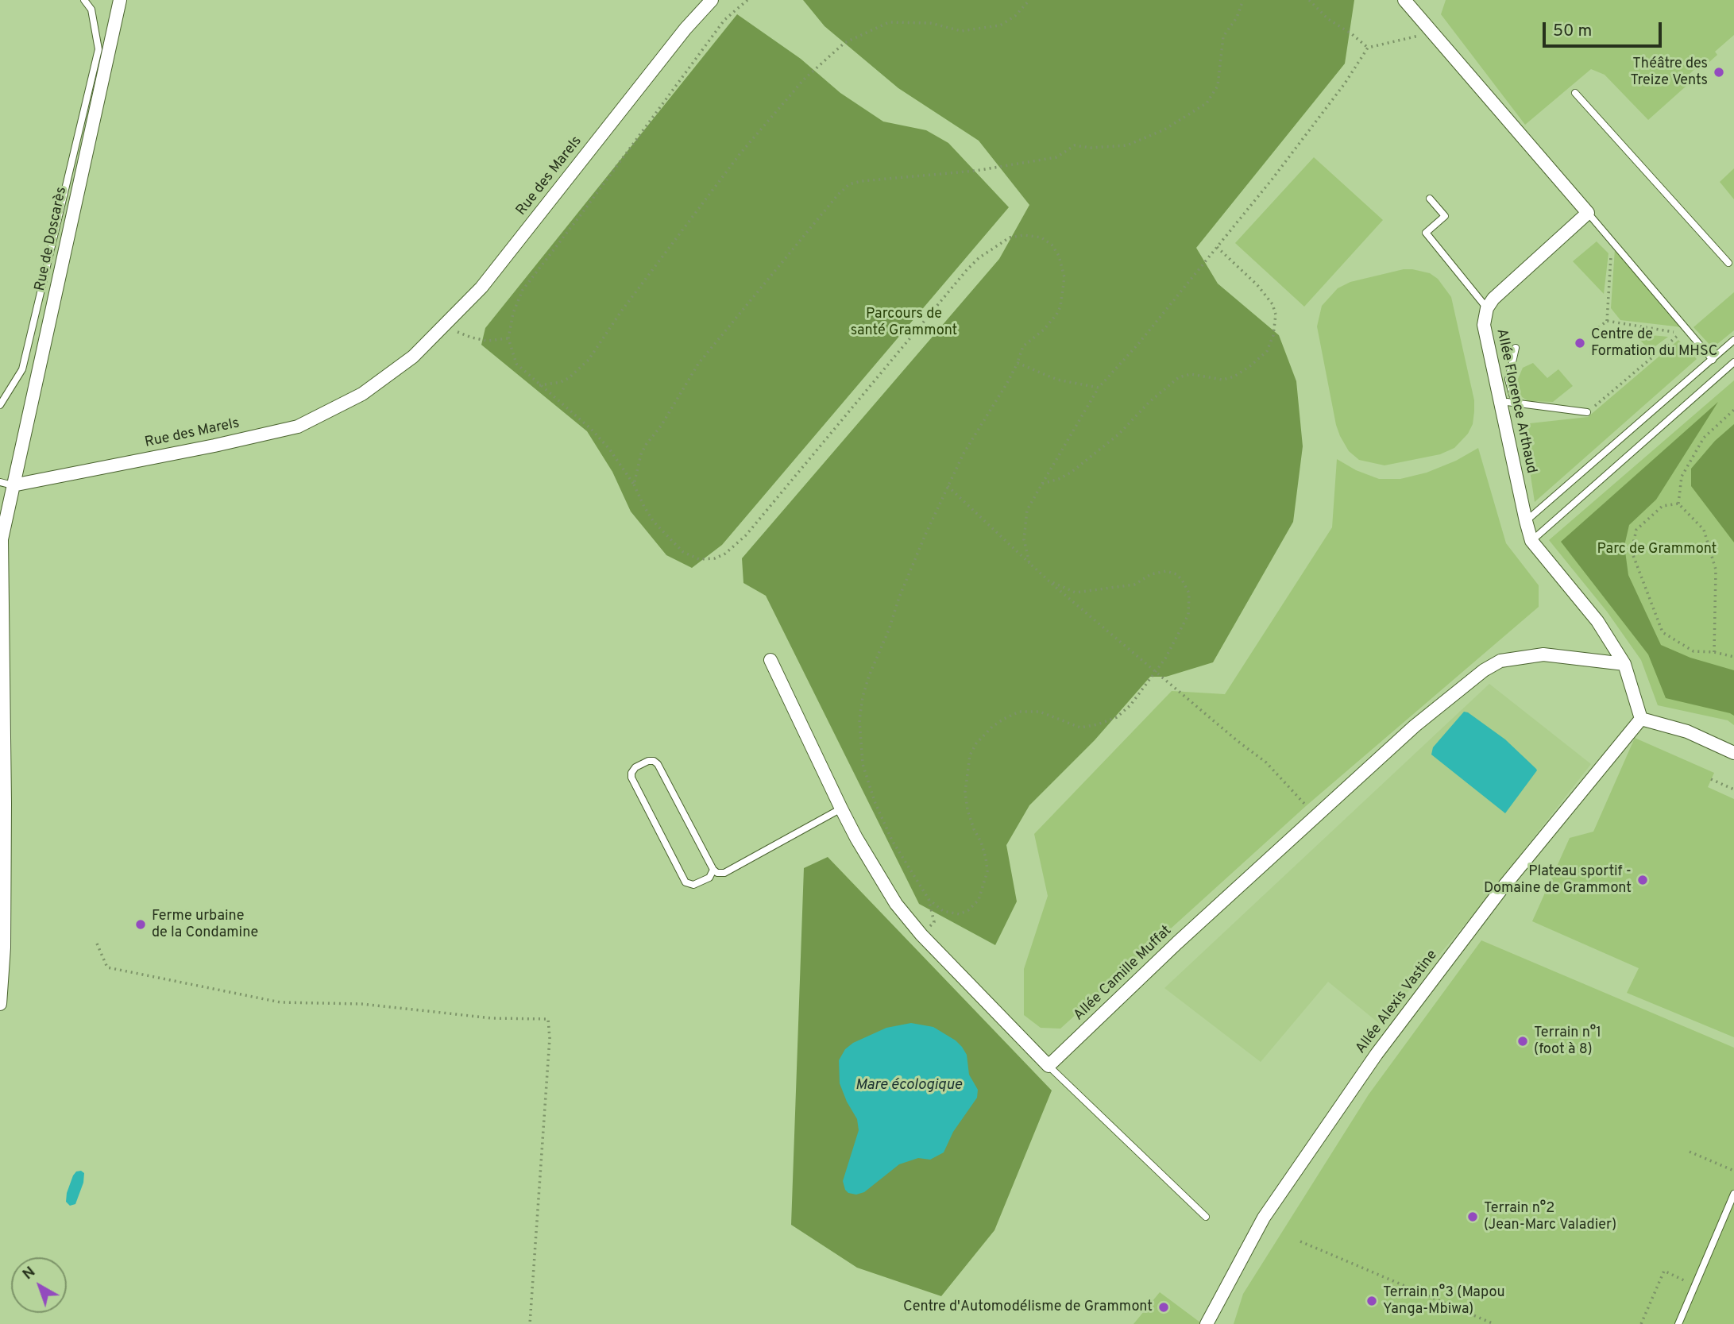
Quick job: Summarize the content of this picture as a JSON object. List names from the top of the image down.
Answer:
{
  "streets": {
    "street": [
      "Rue des Marels",
      "Rue de Doscarès",
      "Allée Florence Arthaud",
      "Allée Camille Muffat",
      "Allée Alexis Vastine"
    ]
  },
  "crossings": [
    ["Rue des Marels", "Rue de Doscarès"],
    ["Allée Florence Arthaud", "Allée Camille Muffat"],
    ["Allée Florence Arthaud", "Allée Alexis Vastine"]
  ],
  "water": ["Mare écologique"],
  "parks": ["Parcours de santé Grammont", "Parc de Grammont"],
  "places": [
    "Théâtre des Treize Vents",
    "Centre de Formation du MHSC",
    "Plateau sportif - Domaine de Grammont",
    "Ferme urbaine de la Condamine",
    "Terrain n°1 (foot à 8)",
    "Terrain n°2 (Jean-Marc Valadier)",
    "Terrain n°3 (Mapou Yanga-Mbiwa)",
    "Centre d'Automodélisme de Grammont"
  ],
  "scale_bar": "50 m",
  "north": "top left"
}
